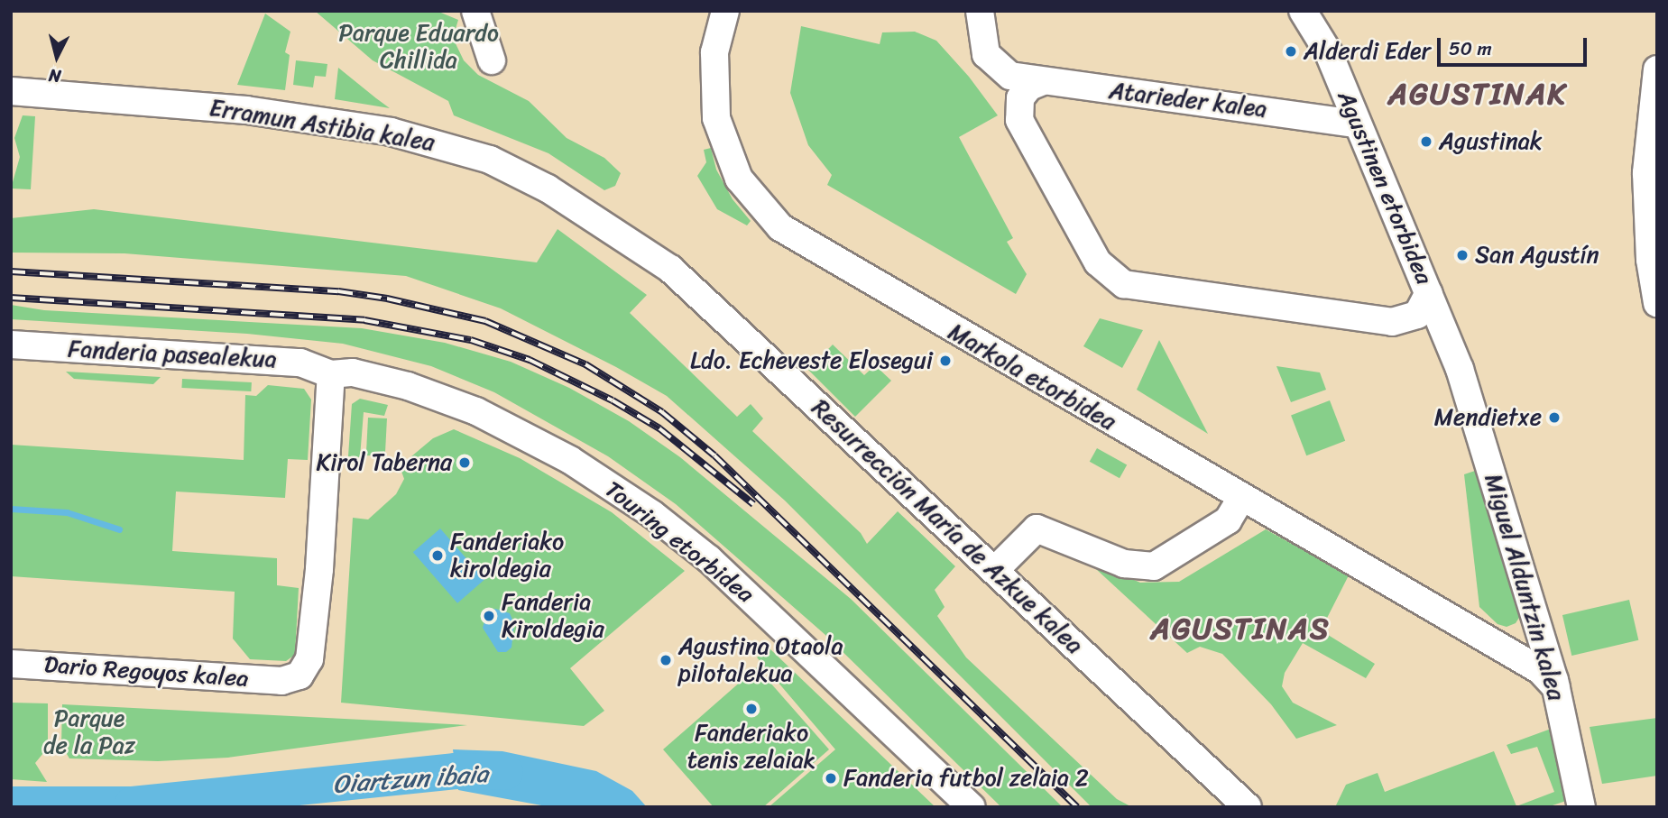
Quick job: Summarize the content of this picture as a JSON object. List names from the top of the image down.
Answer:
{
  "streets": {
    "street": [
      "Atarieder kalea",
      "Erramun Astibia kalea",
      "Agustinen etorbidea",
      "Fanderia pasealekua",
      "Markola etorbidea",
      "Resurrección María de Azkue kalea",
      "Touring etorbidea",
      "Miguel Alduntzin kalea",
      "Dario Regoyos kalea"
    ]
  },
  "crossings": [
    ["Atarieder kalea", "Agustinen etorbidea"],
    ["Erramun Astibia kalea", "Resurrección María de Azkue kalea"],
    ["Agustinen etorbidea", "Miguel Alduntzin kalea"],
    ["Fanderia pasealekua", "Touring etorbidea"],
    ["Fanderia pasealekua", "Dario Regoyos kalea"],
    ["Markola etorbidea", "Miguel Alduntzin kalea"],
    ["Touring etorbidea", "Dario Regoyos kalea"]
  ],
  "districts": ["AGUSTINAK", "AGUSTINAS"],
  "water": ["Oiartzun ibaia"],
  "parks": ["Parque Eduardo Chillida", "Parque de la Paz"],
  "places": [
    "Alderdi Eder",
    "Agustinak",
    "San Agustín",
    "Ldo. Echeveste Elosegui",
    "Mendietxe",
    "Kirol Taberna",
    "Fanderiako kiroldegia",
    "Fanderia Kiroldegia",
    "Agustina Otaola pilotalekua",
    "Fanderiako tenis zelaiak",
    "Fanderia futbol zelaia 2"
  ],
  "scale_bar": "50 m",
  "north": "bottom"
}
